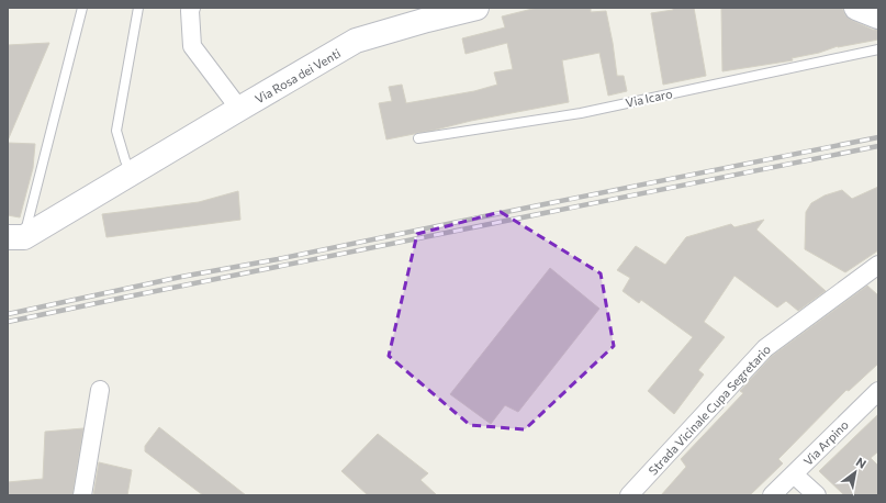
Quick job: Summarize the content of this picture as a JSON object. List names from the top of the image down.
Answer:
{
  "streets": {
    "street": ["Via Rosa dei Venti", "Strada Vicinale Cupa Segretario", "Via Arpino"],
    "lane": ["Via Icaro"]
  },
  "north": "top right"
}
